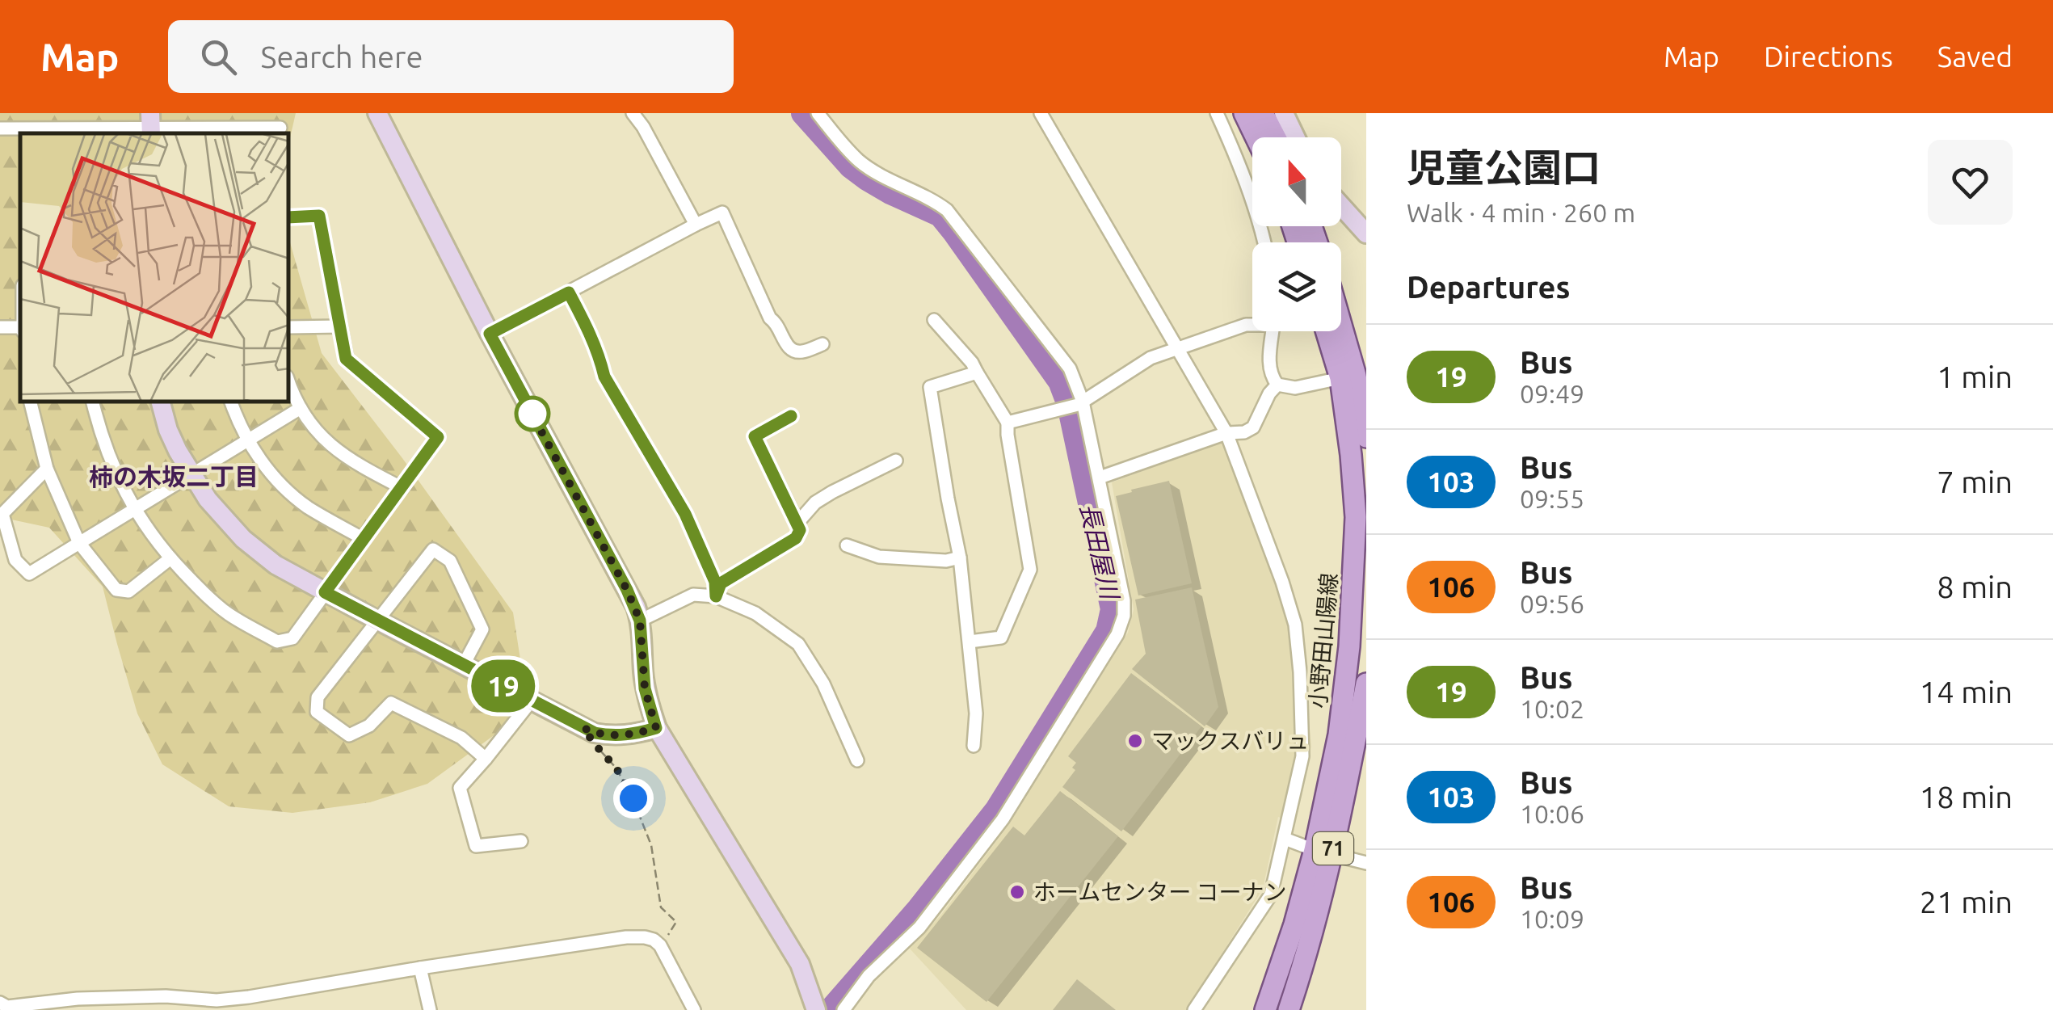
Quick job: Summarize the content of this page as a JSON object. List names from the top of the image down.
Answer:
{
  "streets": {
    "main road": ["小野田山陽線", "71"]
  },
  "districts": ["柿の木坂二丁目"],
  "water": ["長田屋川"],
  "places": ["マックスバリュ", "ホームセンター コーナン"],
  "lines": ["bus line 19"],
  "north": "top",
  "page": {
    "header": "Map",
    "search": "Search here",
    "nav": ["Map", "Directions", "Saved"],
    "on_map": "19",
    "heading": [
      ["児童公園口", "Walk · 4 min · 260 m"],
      "Departures"
    ],
    "list": [
      {
        "mark": "19",
        "name": "Bus",
        "note": "09:49",
        "value": "1 min"
      },
      {
        "mark": "103",
        "name": "Bus",
        "note": "09:55",
        "value": "7 min"
      },
      {
        "mark": "106",
        "name": "Bus",
        "note": "09:56",
        "value": "8 min"
      },
      {
        "mark": "19",
        "name": "Bus",
        "note": "10:02",
        "value": "14 min"
      },
      {
        "mark": "103",
        "name": "Bus",
        "note": "10:06",
        "value": "18 min"
      },
      {
        "mark": "106",
        "name": "Bus",
        "note": "10:09",
        "value": "21 min"
      }
    ]
  }
}
